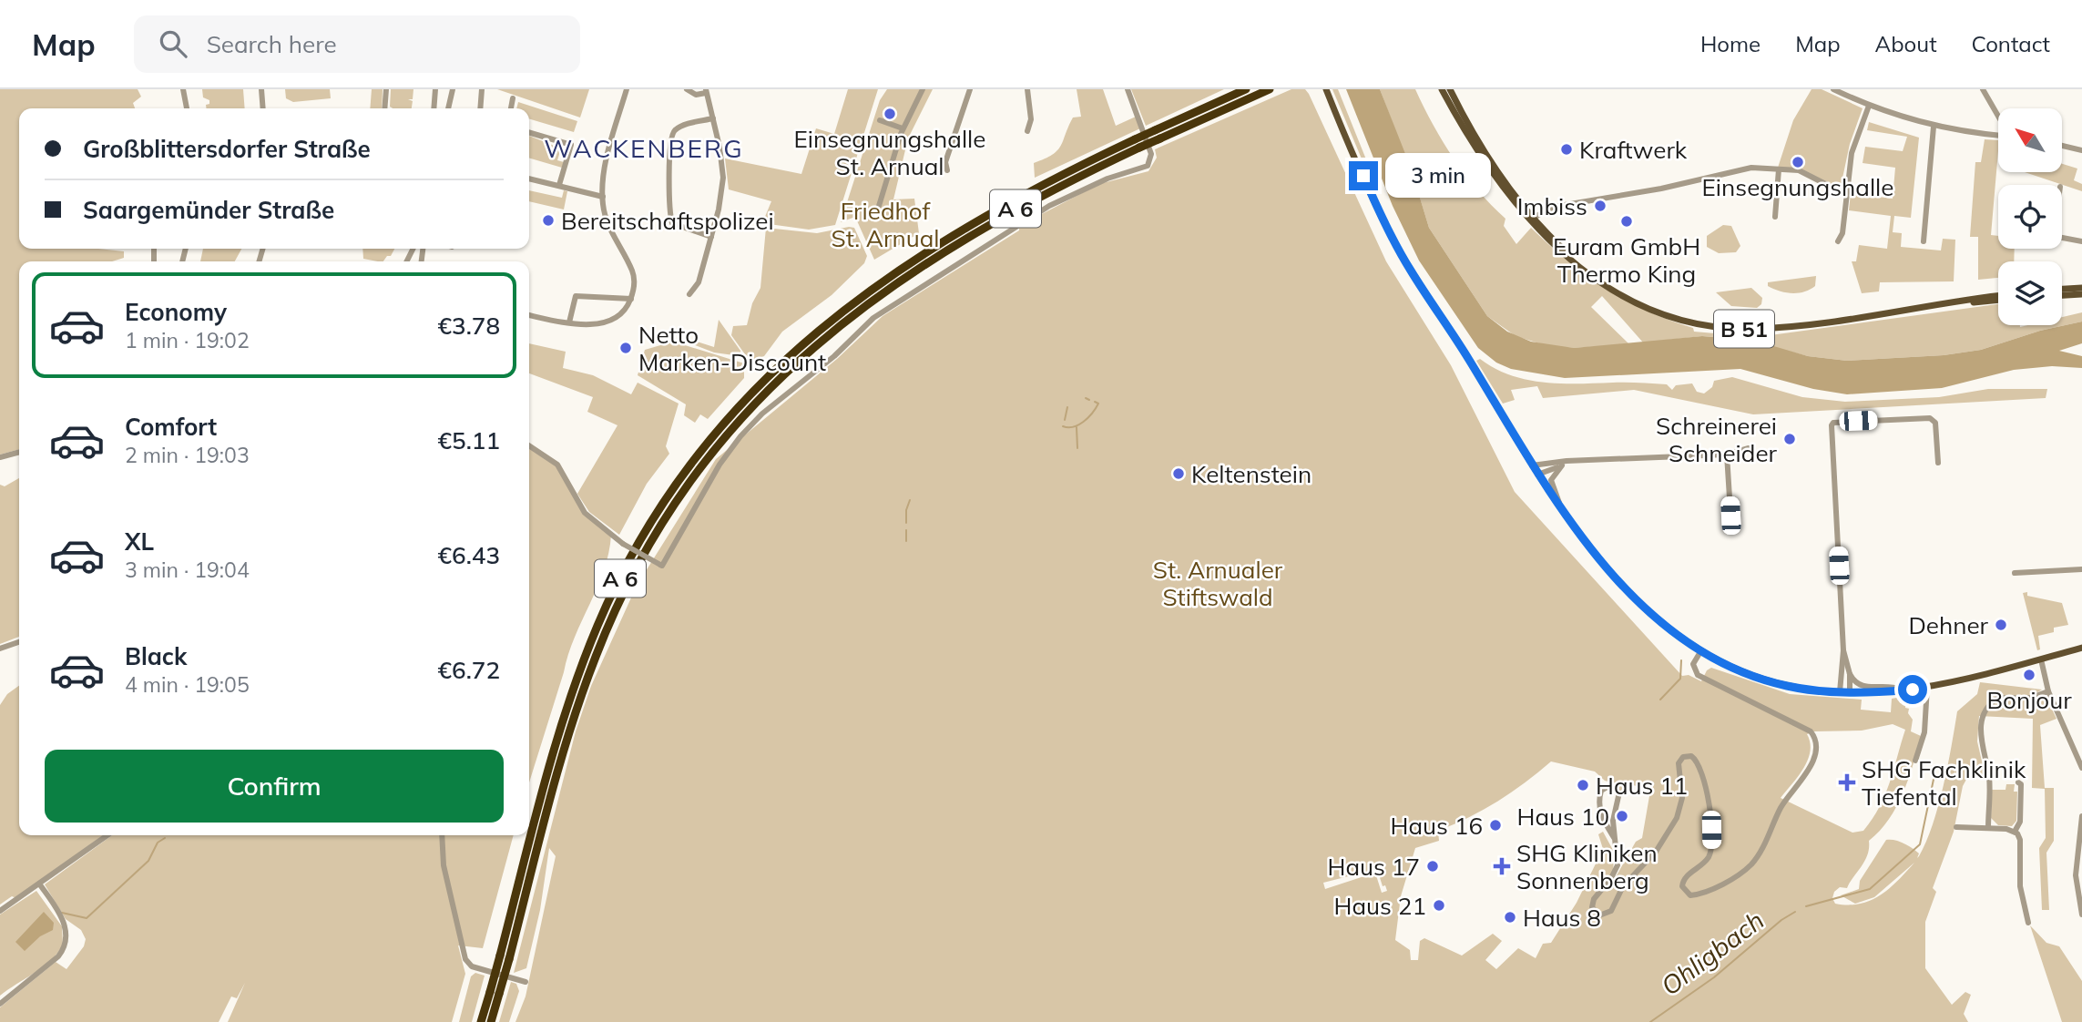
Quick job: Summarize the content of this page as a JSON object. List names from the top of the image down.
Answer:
{
  "streets": {
    "highway": ["A 6"],
    "main road": ["B 51"]
  },
  "districts": ["WACKENBERG"],
  "water": ["Ohligbach"],
  "parks": ["Friedhof St. Arnual", "St. Arnualer Stiftswald"],
  "places": {
    "other": [
      "Einsegnungshalle St. Arnual",
      "Kraftwerk",
      "Einsegnungshalle",
      "Imbiss",
      "Bereitschaftspolizei",
      "Euram GmbH Thermo King",
      "Netto Marken-Discount",
      "Schreinerei Schneider",
      "Keltenstein",
      "Dehner",
      "Bonjour",
      "Haus 11",
      "Haus 10",
      "Haus 16",
      "Haus 17",
      "Haus 21",
      "Haus 8"
    ],
    "health": ["SHG Fachklinik Tiefental", "SHG Kliniken Sonnenberg"]
  },
  "north": "top left",
  "page": {
    "header": "Map",
    "search": "Search here",
    "nav": [
      "Home",
      "Map",
      "About",
      "Contact"
    ],
    "banner": ["Großblittersdorfer Straße", "Saargemünder Straße"],
    "bubble": "3 min",
    "list": [
      {
        "name": "Economy",
        "note": "1 min · 19:02",
        "value": "€3.78"
      },
      {
        "name": "Comfort",
        "note": "2 min · 19:03",
        "value": "€5.11"
      },
      {
        "name": "XL",
        "note": "3 min · 19:04",
        "value": "€6.43"
      },
      {
        "name": "Black",
        "note": "4 min · 19:05",
        "value": "€6.72"
      }
    ],
    "buttons": "Confirm"
  }
}
